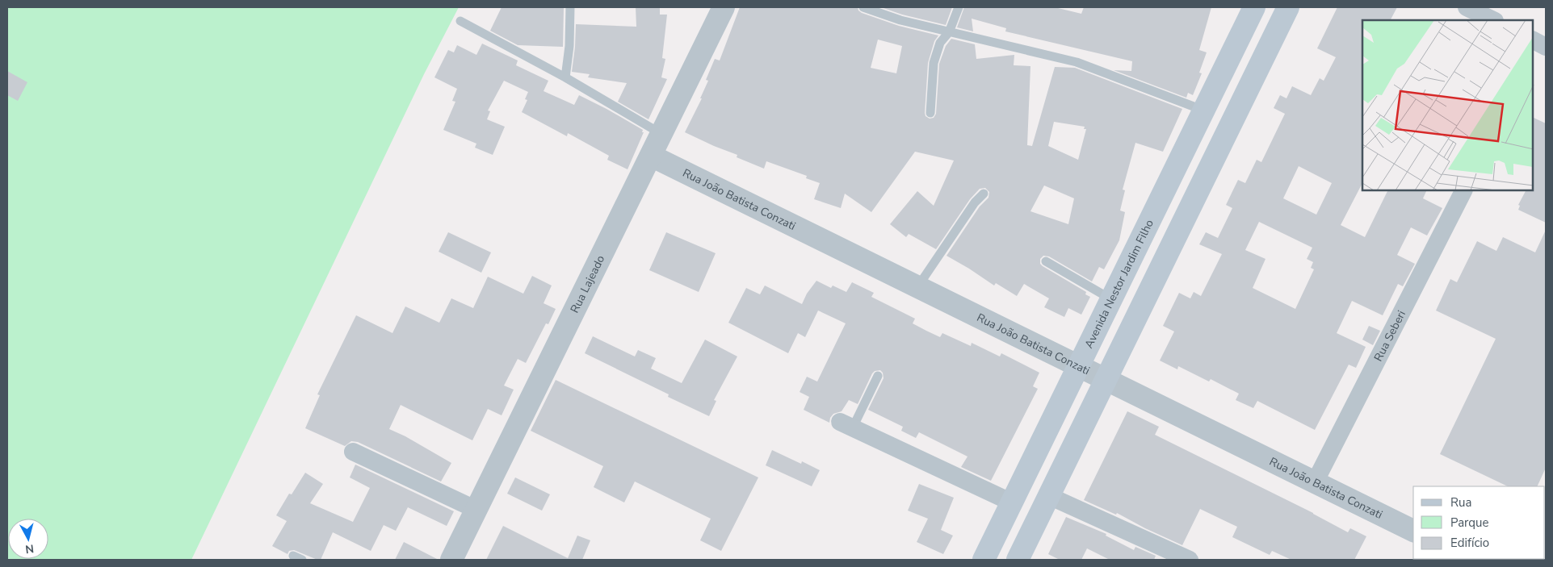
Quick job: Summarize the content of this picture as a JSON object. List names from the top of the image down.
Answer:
{
  "streets": {
    "main road": ["Avenida Nestor Jardim Filho"],
    "street": ["Rua João Batista Conzati", "Rua Lajeado", "Rua Seberi"]
  },
  "crossings": [
    ["Rua João Batista Conzati", "Rua Lajeado"],
    ["Rua João Batista Conzati", "Avenida Nestor Jardim Filho"],
    ["Rua João Batista Conzati", "Rua Seberi"]
  ],
  "legend": ["Rua", "Parque", "Edifício"],
  "north": "bottom"
}
